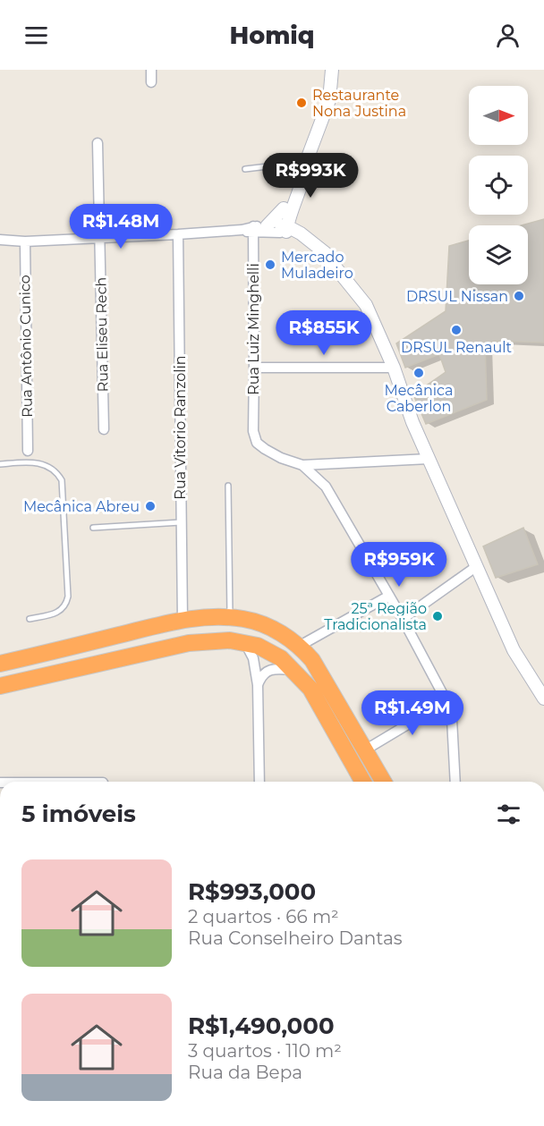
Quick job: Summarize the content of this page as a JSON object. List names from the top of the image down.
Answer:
{
  "streets": {
    "street": [
      "Rua Luiz Minghelli",
      "Rua Eliseu Rech",
      "Rua Antônio Cunico",
      "Rua Vitorio Ranzolin"
    ]
  },
  "places": [
    "Restaurante Nona Justina",
    "Mercado Muladeiro",
    "DRSUL Nissan",
    "DRSUL Renault",
    "Mecânica Caberlon",
    "Mecânica Abreu",
    "25ª Região Tradicionalista"
  ],
  "north": "right",
  "page": {
    "header": "Homiq",
    "price": [
      "R$993K",
      "R$1.48M",
      "R$855K",
      "R$959K",
      "R$1.49M"
    ],
    "heading": "5 imóveis",
    "list": [
      {
        "name": "R$993,000",
        "note": "2 quartos · 66 m² · Rua Conselheiro Dantas"
      },
      {
        "name": "R$1,490,000",
        "note": "3 quartos · 110 m² · Rua da Bepa"
      }
    ]
  }
}
